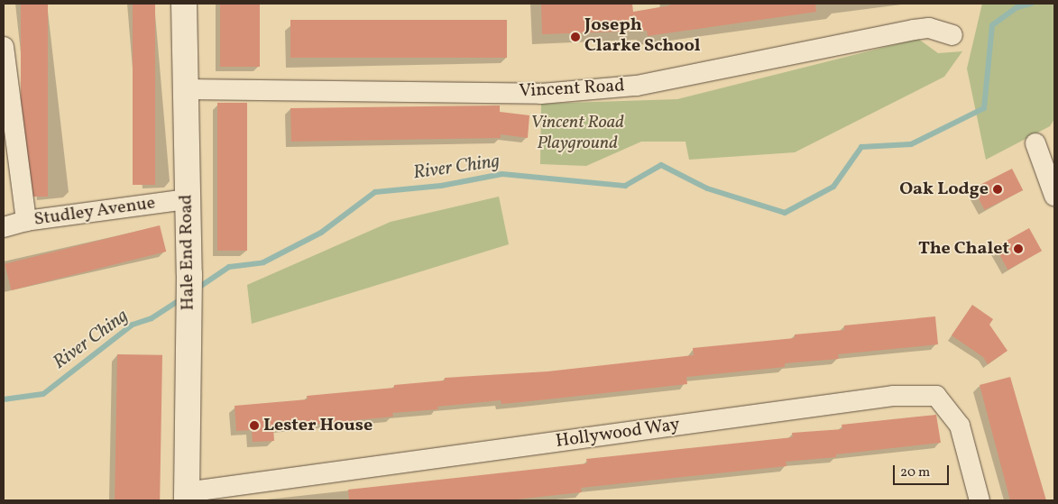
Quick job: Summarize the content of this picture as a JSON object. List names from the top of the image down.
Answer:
{
  "streets": {
    "street": [
      "Vincent Road",
      "Studley Avenue",
      "Hale End Road",
      "Hollywood Way"
    ]
  },
  "crossings": [
    ["Vincent Road", "Hale End Road"],
    ["Studley Avenue", "Hale End Road"],
    ["Hale End Road", "Hollywood Way"]
  ],
  "water": ["River Ching"],
  "parks": ["Vincent Road Playground"],
  "places": [
    "Joseph Clarke School",
    "Oak Lodge",
    "The Chalet",
    "Lester House"
  ],
  "scale_bar": "20 m"
}
